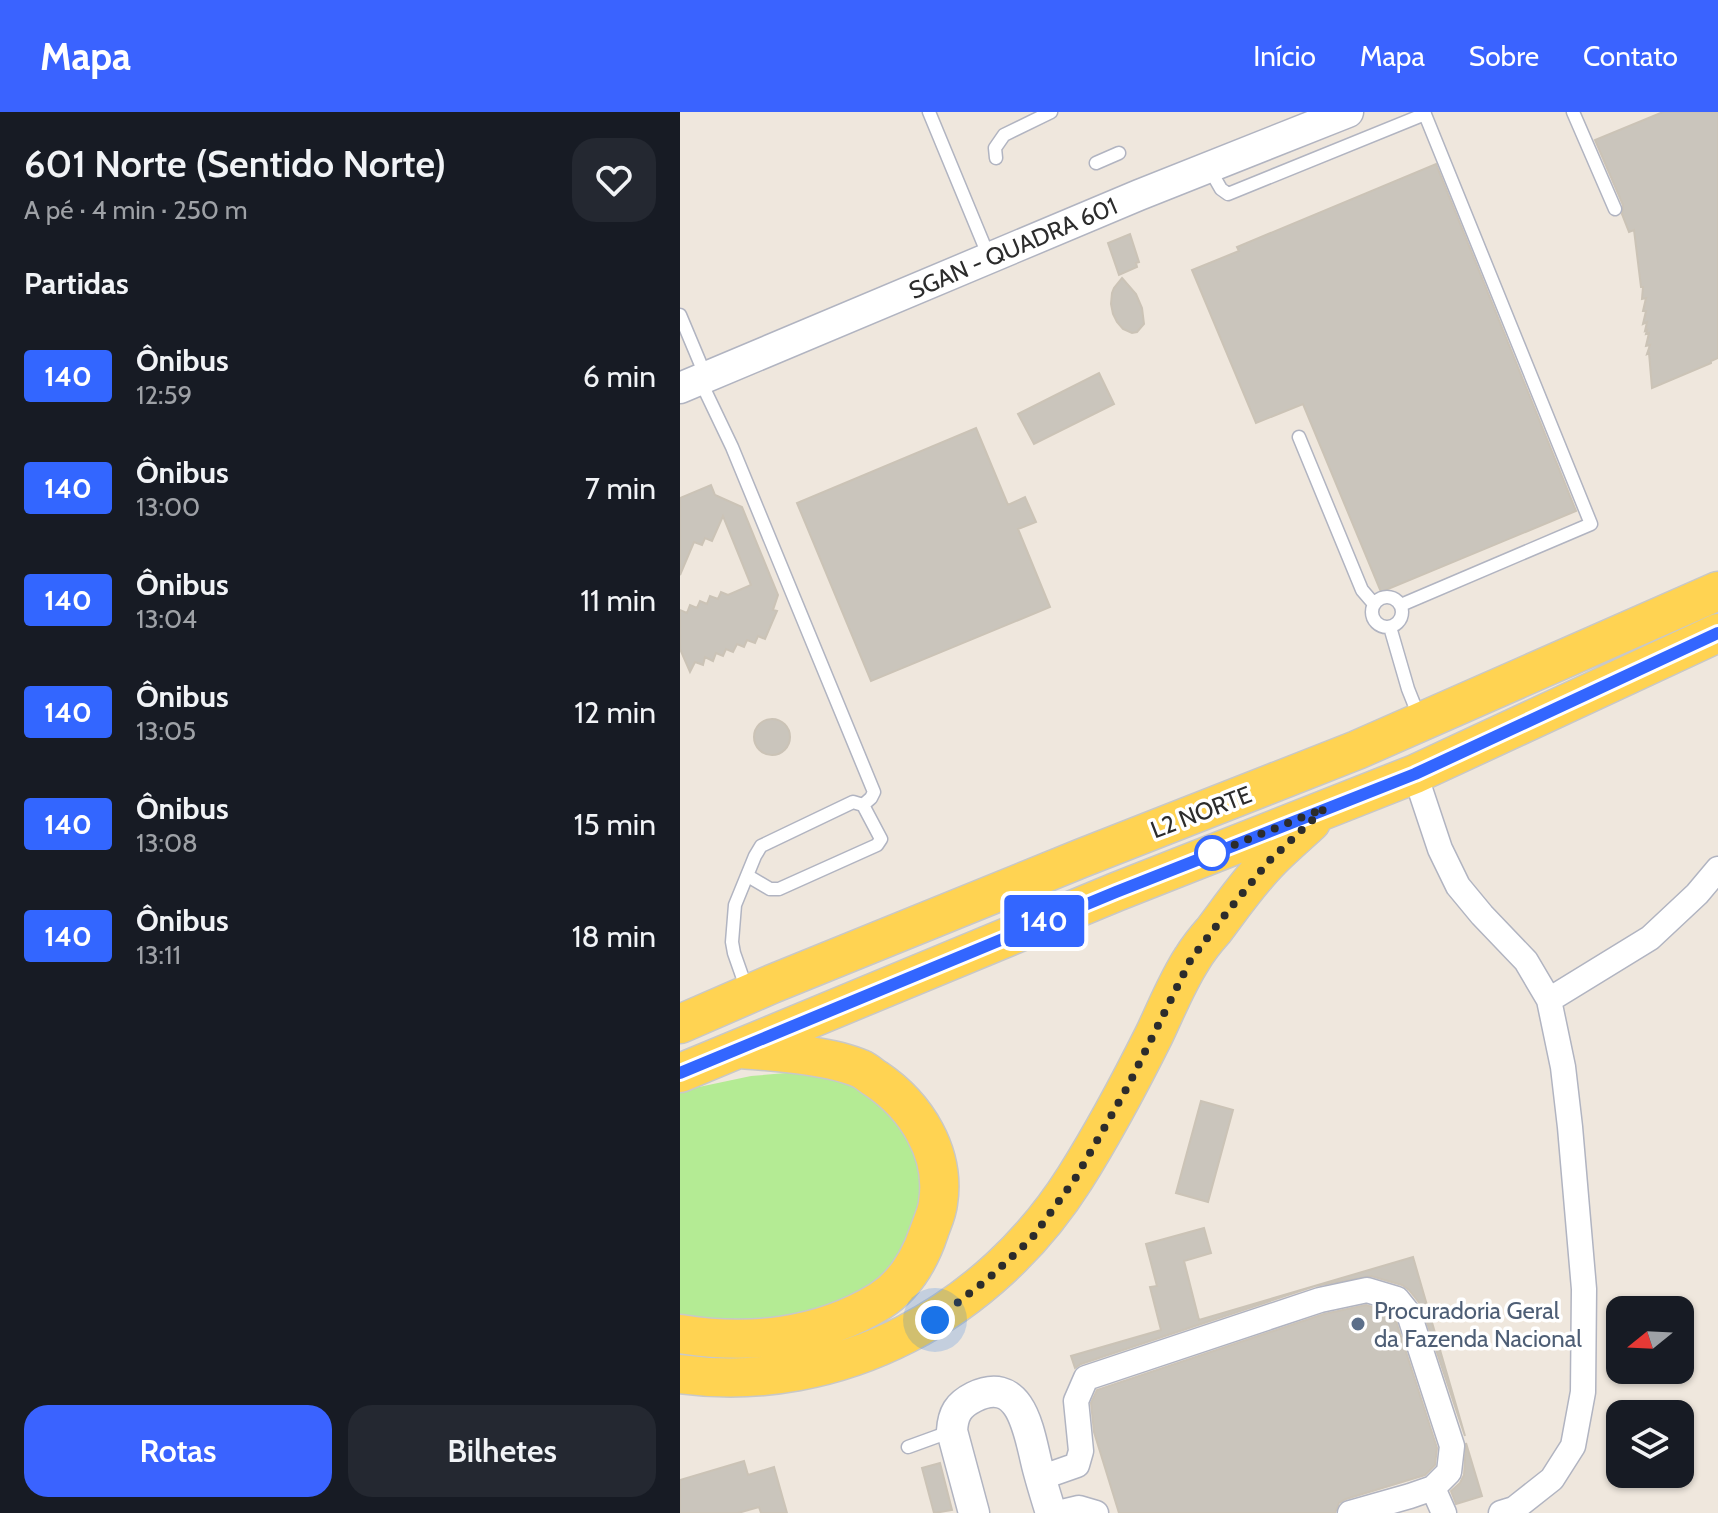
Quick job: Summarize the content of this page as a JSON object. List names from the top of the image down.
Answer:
{
  "streets": {
    "main road": ["L2 NORTE"],
    "street": ["SGAN - QUADRA 601"]
  },
  "places": ["Procuradoria Geral da Fazenda Nacional"],
  "lines": ["bus line 140"],
  "north": "left",
  "page": {
    "header": "Mapa",
    "nav": [
      "Início",
      "Mapa",
      "Sobre",
      "Contato"
    ],
    "heading": [
      ["601 Norte (Sentido Norte)", "A pé · 4 min · 250 m"],
      "Partidas"
    ],
    "on_map": "140",
    "list": [
      {
        "mark": "140",
        "name": "Ônibus",
        "note": "12:59",
        "value": "6 min"
      },
      {
        "mark": "140",
        "name": "Ônibus",
        "note": "13:00",
        "value": "7 min"
      },
      {
        "mark": "140",
        "name": "Ônibus",
        "note": "13:04",
        "value": "11 min"
      },
      {
        "mark": "140",
        "name": "Ônibus",
        "note": "13:05",
        "value": "12 min"
      },
      {
        "mark": "140",
        "name": "Ônibus",
        "note": "13:08",
        "value": "15 min"
      },
      {
        "mark": "140",
        "name": "Ônibus",
        "note": "13:11",
        "value": "18 min"
      }
    ],
    "buttons": ["Rotas", "Bilhetes"]
  }
}
